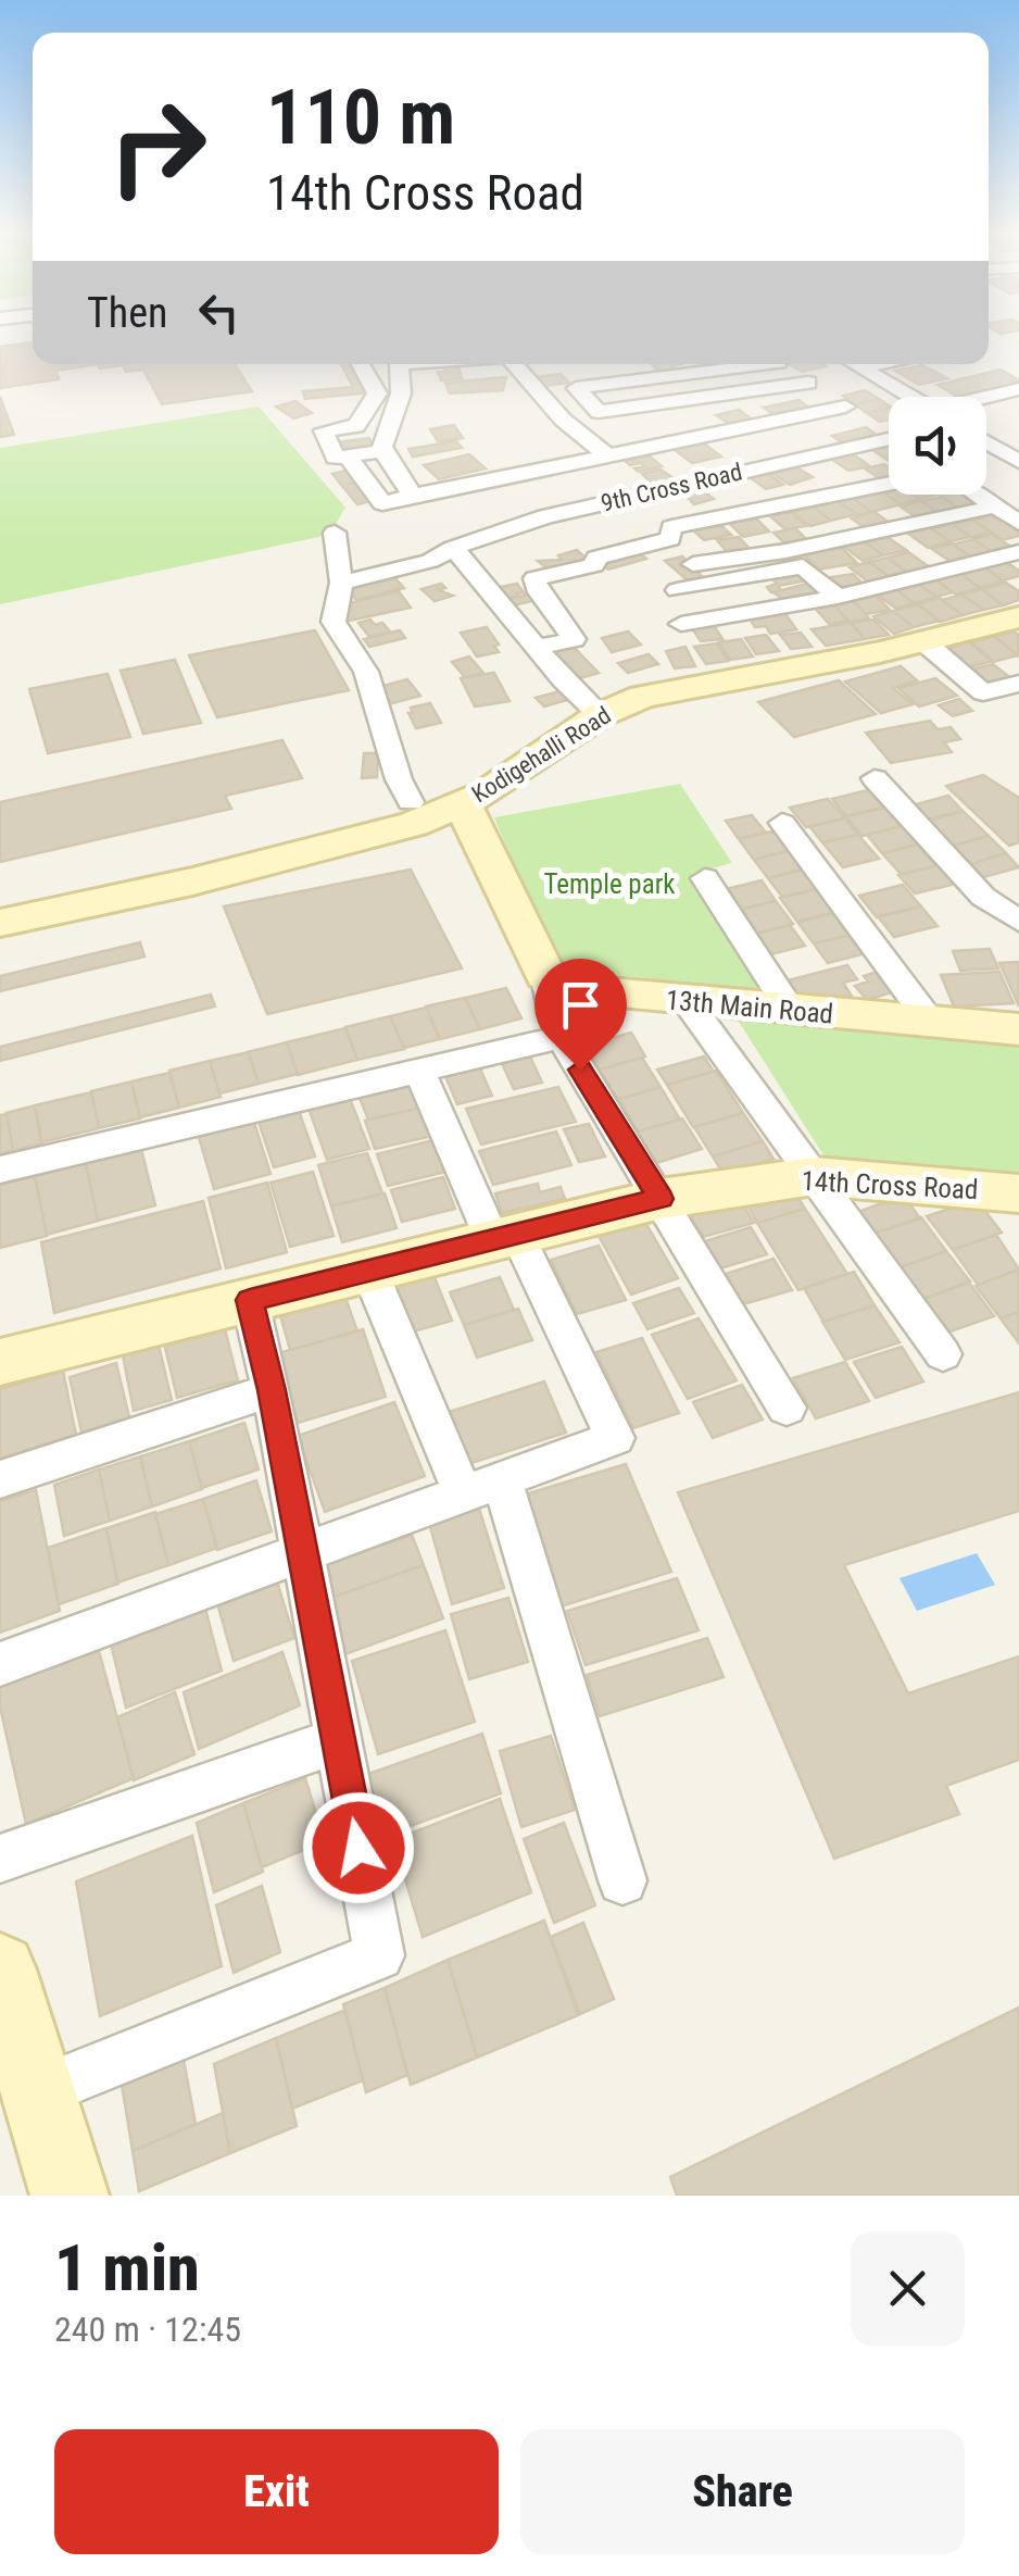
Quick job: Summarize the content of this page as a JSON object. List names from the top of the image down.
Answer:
{
  "streets": {
    "main road": ["Kodigehalli Road", "13th Main Road", "14th Cross Road"],
    "street": ["9th Cross Road"]
  },
  "parks": ["Temple park"],
  "page": {
    "turn": ["110 m", "14th Cross Road"],
    "then": "Then",
    "heading": ["1 min", "240 m · 12:45"],
    "buttons": ["Exit", "Share"]
  }
}
